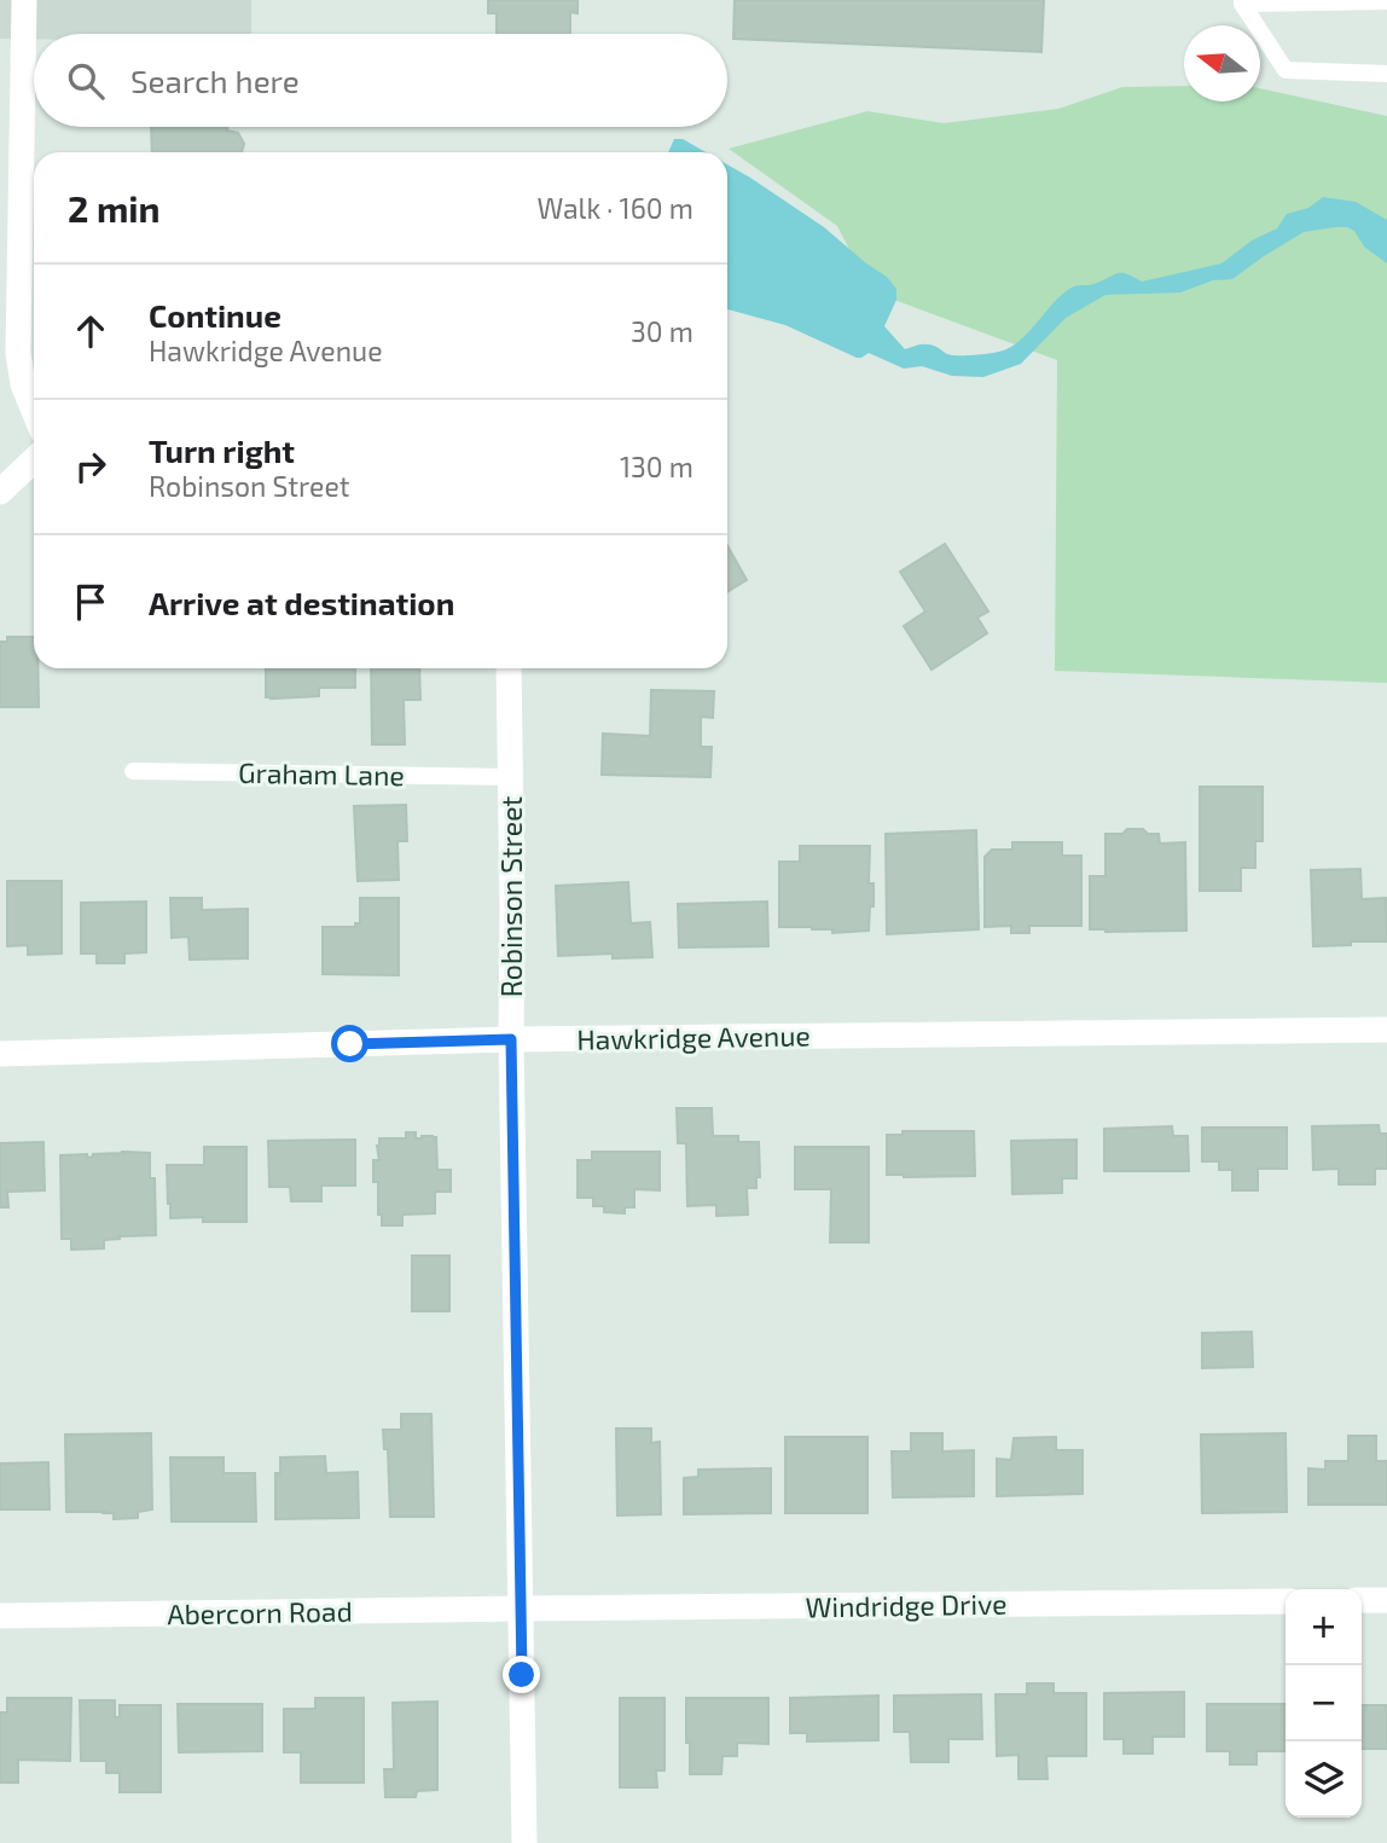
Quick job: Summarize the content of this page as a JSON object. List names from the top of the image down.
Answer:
{
  "streets": {
    "street": [
      "Robinson Street",
      "Hawkridge Avenue",
      "Windridge Drive",
      "Abercorn Road"
    ],
    "lane": ["Graham Lane"]
  },
  "crossings": [
    ["Graham Lane", "Robinson Street"],
    ["Robinson Street", "Hawkridge Avenue"],
    ["Robinson Street", "Windridge Drive"],
    ["Robinson Street", "Abercorn Road"],
    ["Windridge Drive", "Abercorn Road"]
  ],
  "north": "left",
  "page": {
    "search": "Search here",
    "heading": ["2 min", "Walk · 160 m"],
    "list": [
      ["Continue", "Hawkridge Avenue", "30 m"],
      ["Turn right", "Robinson Street", "130 m"],
      "Arrive at destination"
    ],
    "map_buttons": ["+", "−"]
  }
}
